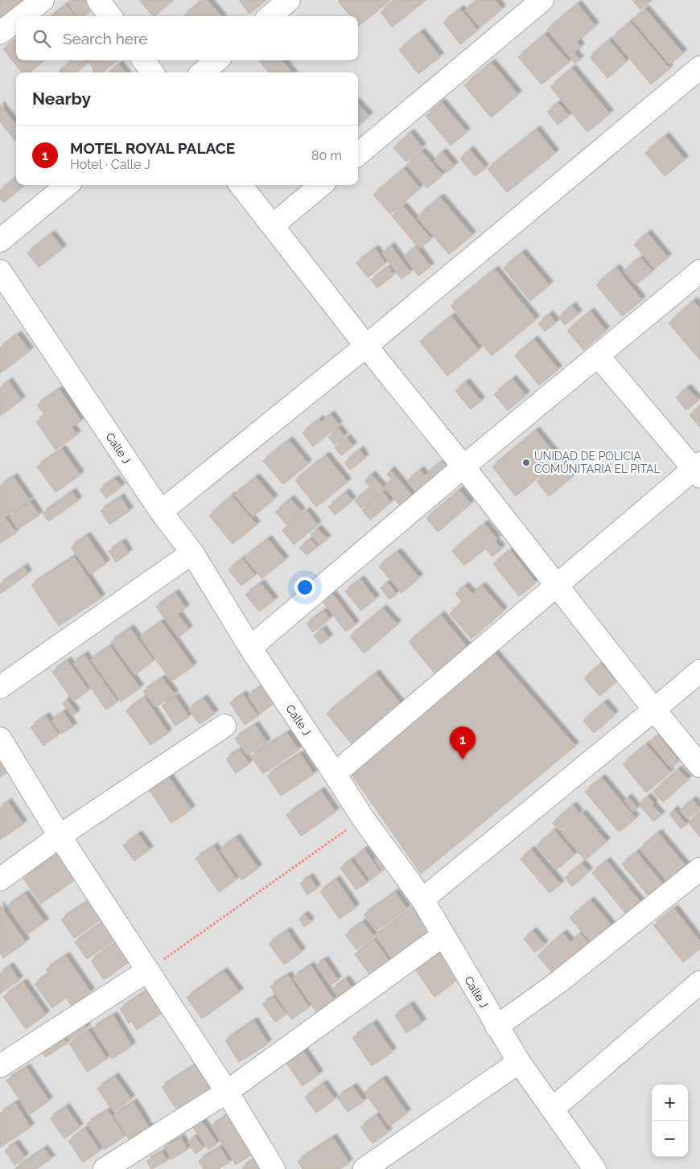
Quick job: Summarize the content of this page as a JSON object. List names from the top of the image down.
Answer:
{
  "streets": {
    "street": ["Calle J"]
  },
  "places": ["UNIDAD DE POLICIA COMUNITARIA EL PITAL"],
  "page": {
    "search": "Search here",
    "heading": "Nearby",
    "list": [
      {
        "mark": "1",
        "name": "MOTEL ROYAL PALACE",
        "note": "Hotel · Calle J",
        "value": "80 m"
      }
    ],
    "pins": "1",
    "map_buttons": ["+", "−"]
  }
}
